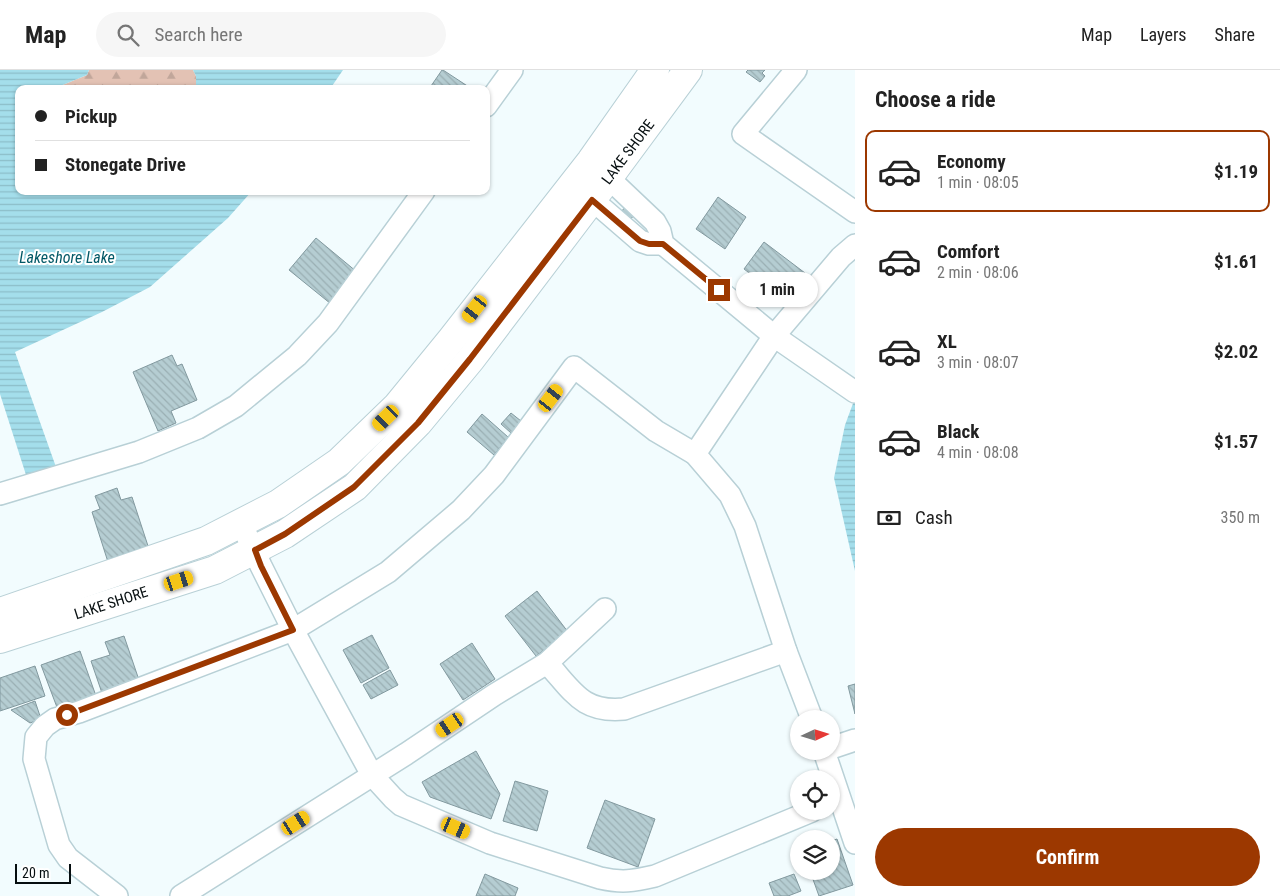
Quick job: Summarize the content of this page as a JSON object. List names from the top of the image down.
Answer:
{
  "streets": {
    "street": ["LAKE SHORE"]
  },
  "water": ["Lakeshore Lake"],
  "scale_bar": "20 m",
  "north": "right",
  "page": {
    "header": "Map",
    "search": "Search here",
    "nav": ["Map", "Layers", "Share"],
    "heading": "Choose a ride",
    "banner": ["Pickup", "Stonegate Drive"],
    "list": [
      {
        "name": "Economy",
        "note": "1 min · 08:05",
        "value": "$1.19"
      },
      {
        "name": "Comfort",
        "note": "2 min · 08:06",
        "value": "$1.61"
      },
      {
        "name": "XL",
        "note": "3 min · 08:07",
        "value": "$2.02"
      },
      {
        "name": "Black",
        "note": "4 min · 08:08",
        "value": "$1.57"
      }
    ],
    "bubble": "1 min",
    "pay": ["Cash", "350 m"],
    "buttons": "Confirm",
    "scale": "20 m"
  }
}
